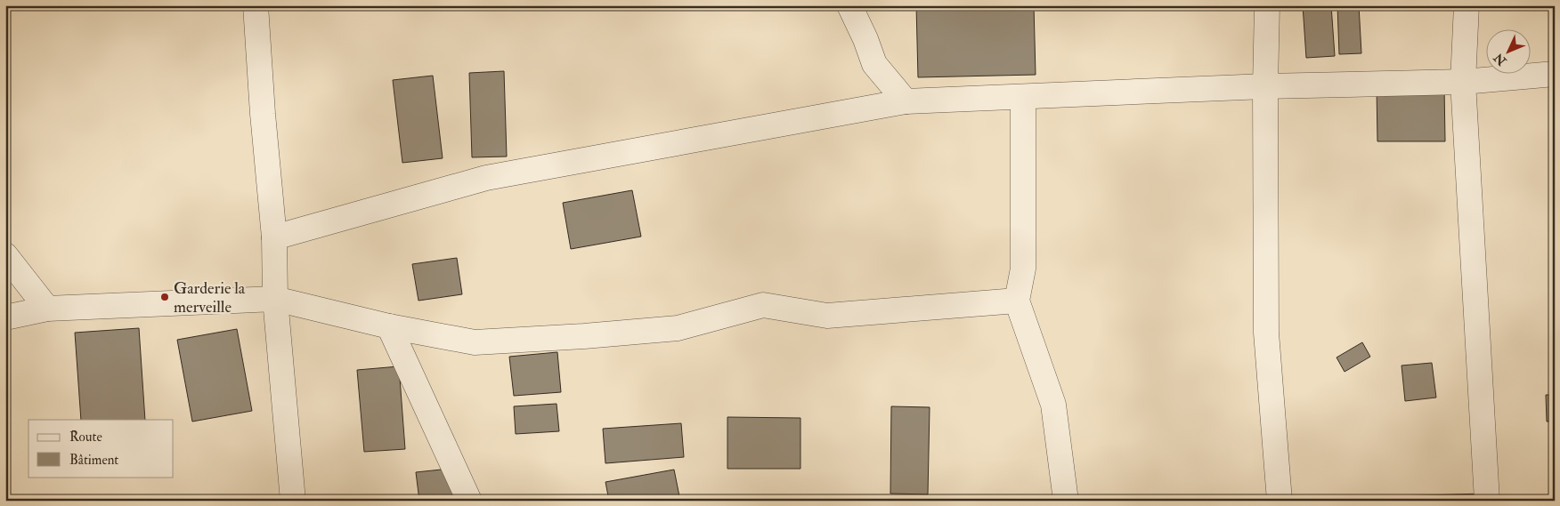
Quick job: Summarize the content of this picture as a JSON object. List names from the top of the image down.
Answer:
{
  "places": ["Garderie la merveille"],
  "legend": ["Route", "Bâtiment"],
  "north": "bottom left"
}
